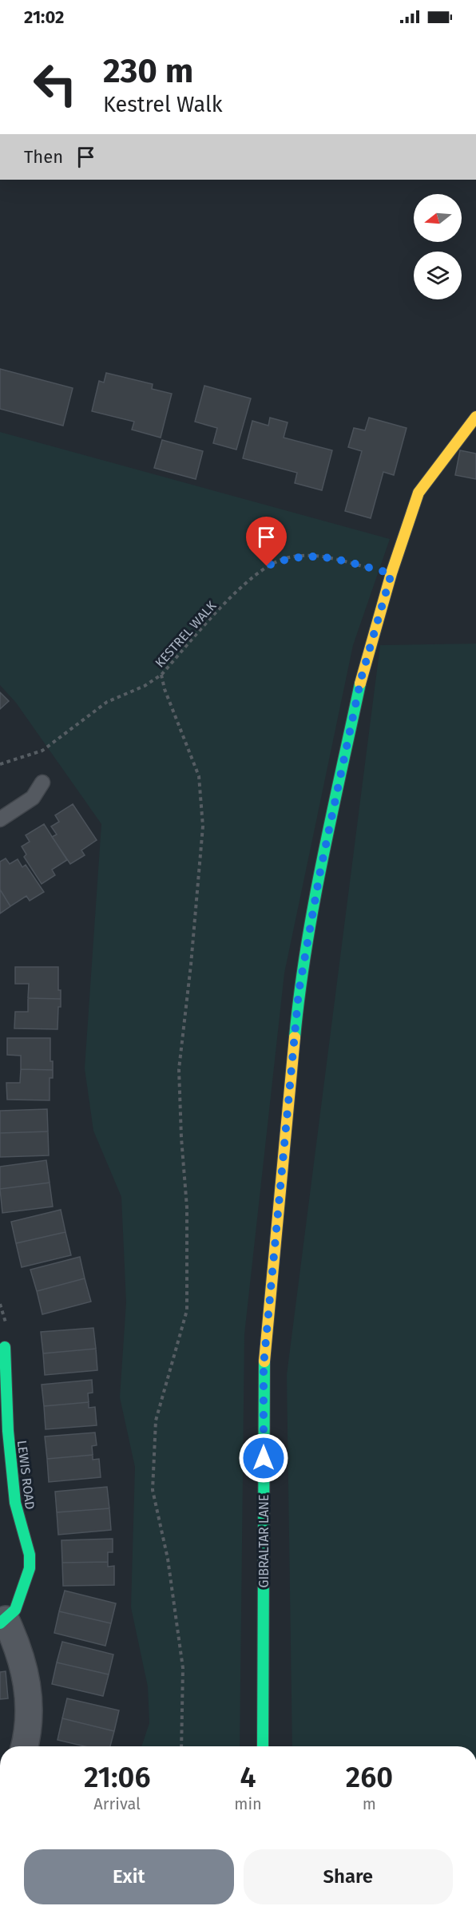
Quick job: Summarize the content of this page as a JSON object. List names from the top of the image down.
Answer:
{
  "streets": {
    "street": ["LEWIS ROAD", "GIBRALTAR LANE"],
    "path": ["KESTREL WALK"]
  },
  "crossings": [
    ["KESTREL WALK", "GIBRALTAR LANE"]
  ],
  "north": "left",
  "page": {
    "status": "21:02",
    "turn": ["230 m", "Kestrel Walk"],
    "then": "Then",
    "eta": [
      "21:06",
      "Arrival",
      "4",
      "min",
      "260",
      "m"
    ],
    "buttons": ["Exit", "Share"]
  }
}
